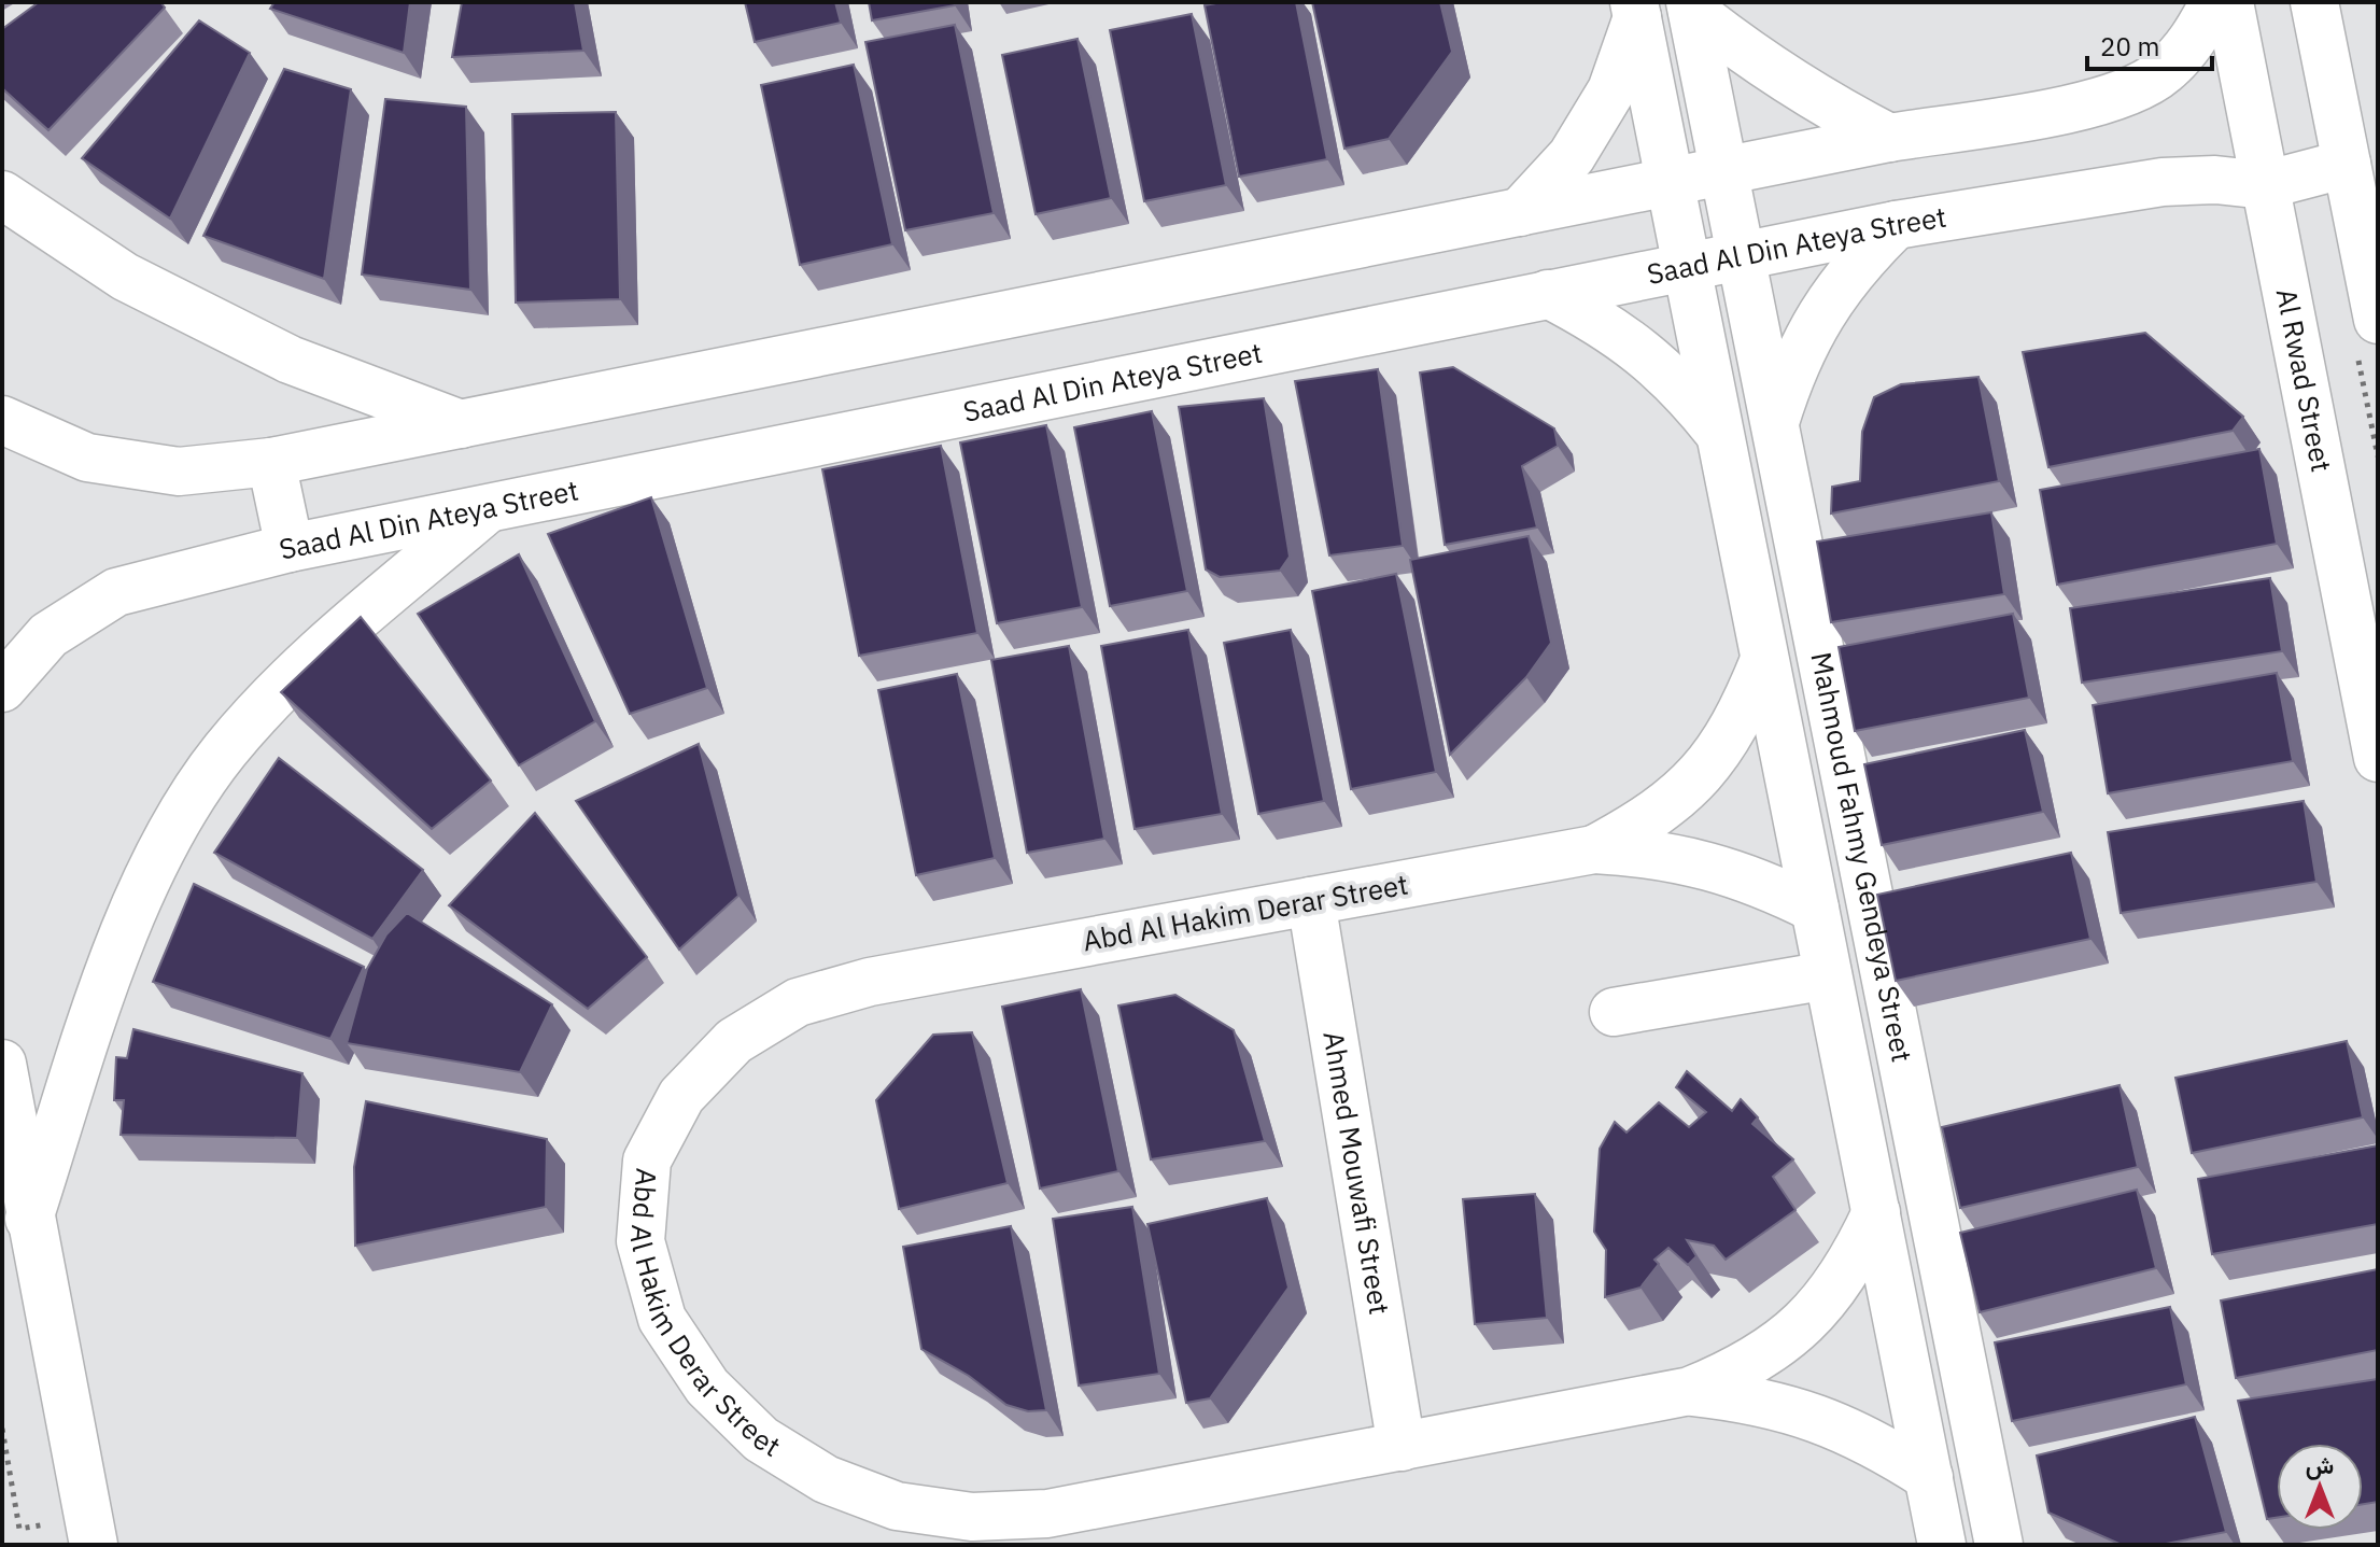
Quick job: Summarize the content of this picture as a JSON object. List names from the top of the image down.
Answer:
{
  "streets": {
    "street": [
      "Saad Al Din Ateya Street",
      "Al Rwad Street",
      "Mahmoud Fahmy Gendeya Street",
      "Abd Al Hakim Derar Street",
      "Ahmed Mouwafi Street"
    ]
  },
  "crossings": [
    ["Saad Al Din Ateya Street", "Al Rwad Street"],
    ["Saad Al Din Ateya Street", "Mahmoud Fahmy Gendeya Street"],
    ["Mahmoud Fahmy Gendeya Street", "Abd Al Hakim Derar Street"],
    ["Abd Al Hakim Derar Street", "Ahmed Mouwafi Street"]
  ],
  "scale_bar": "20 m",
  "north": "top"
}
